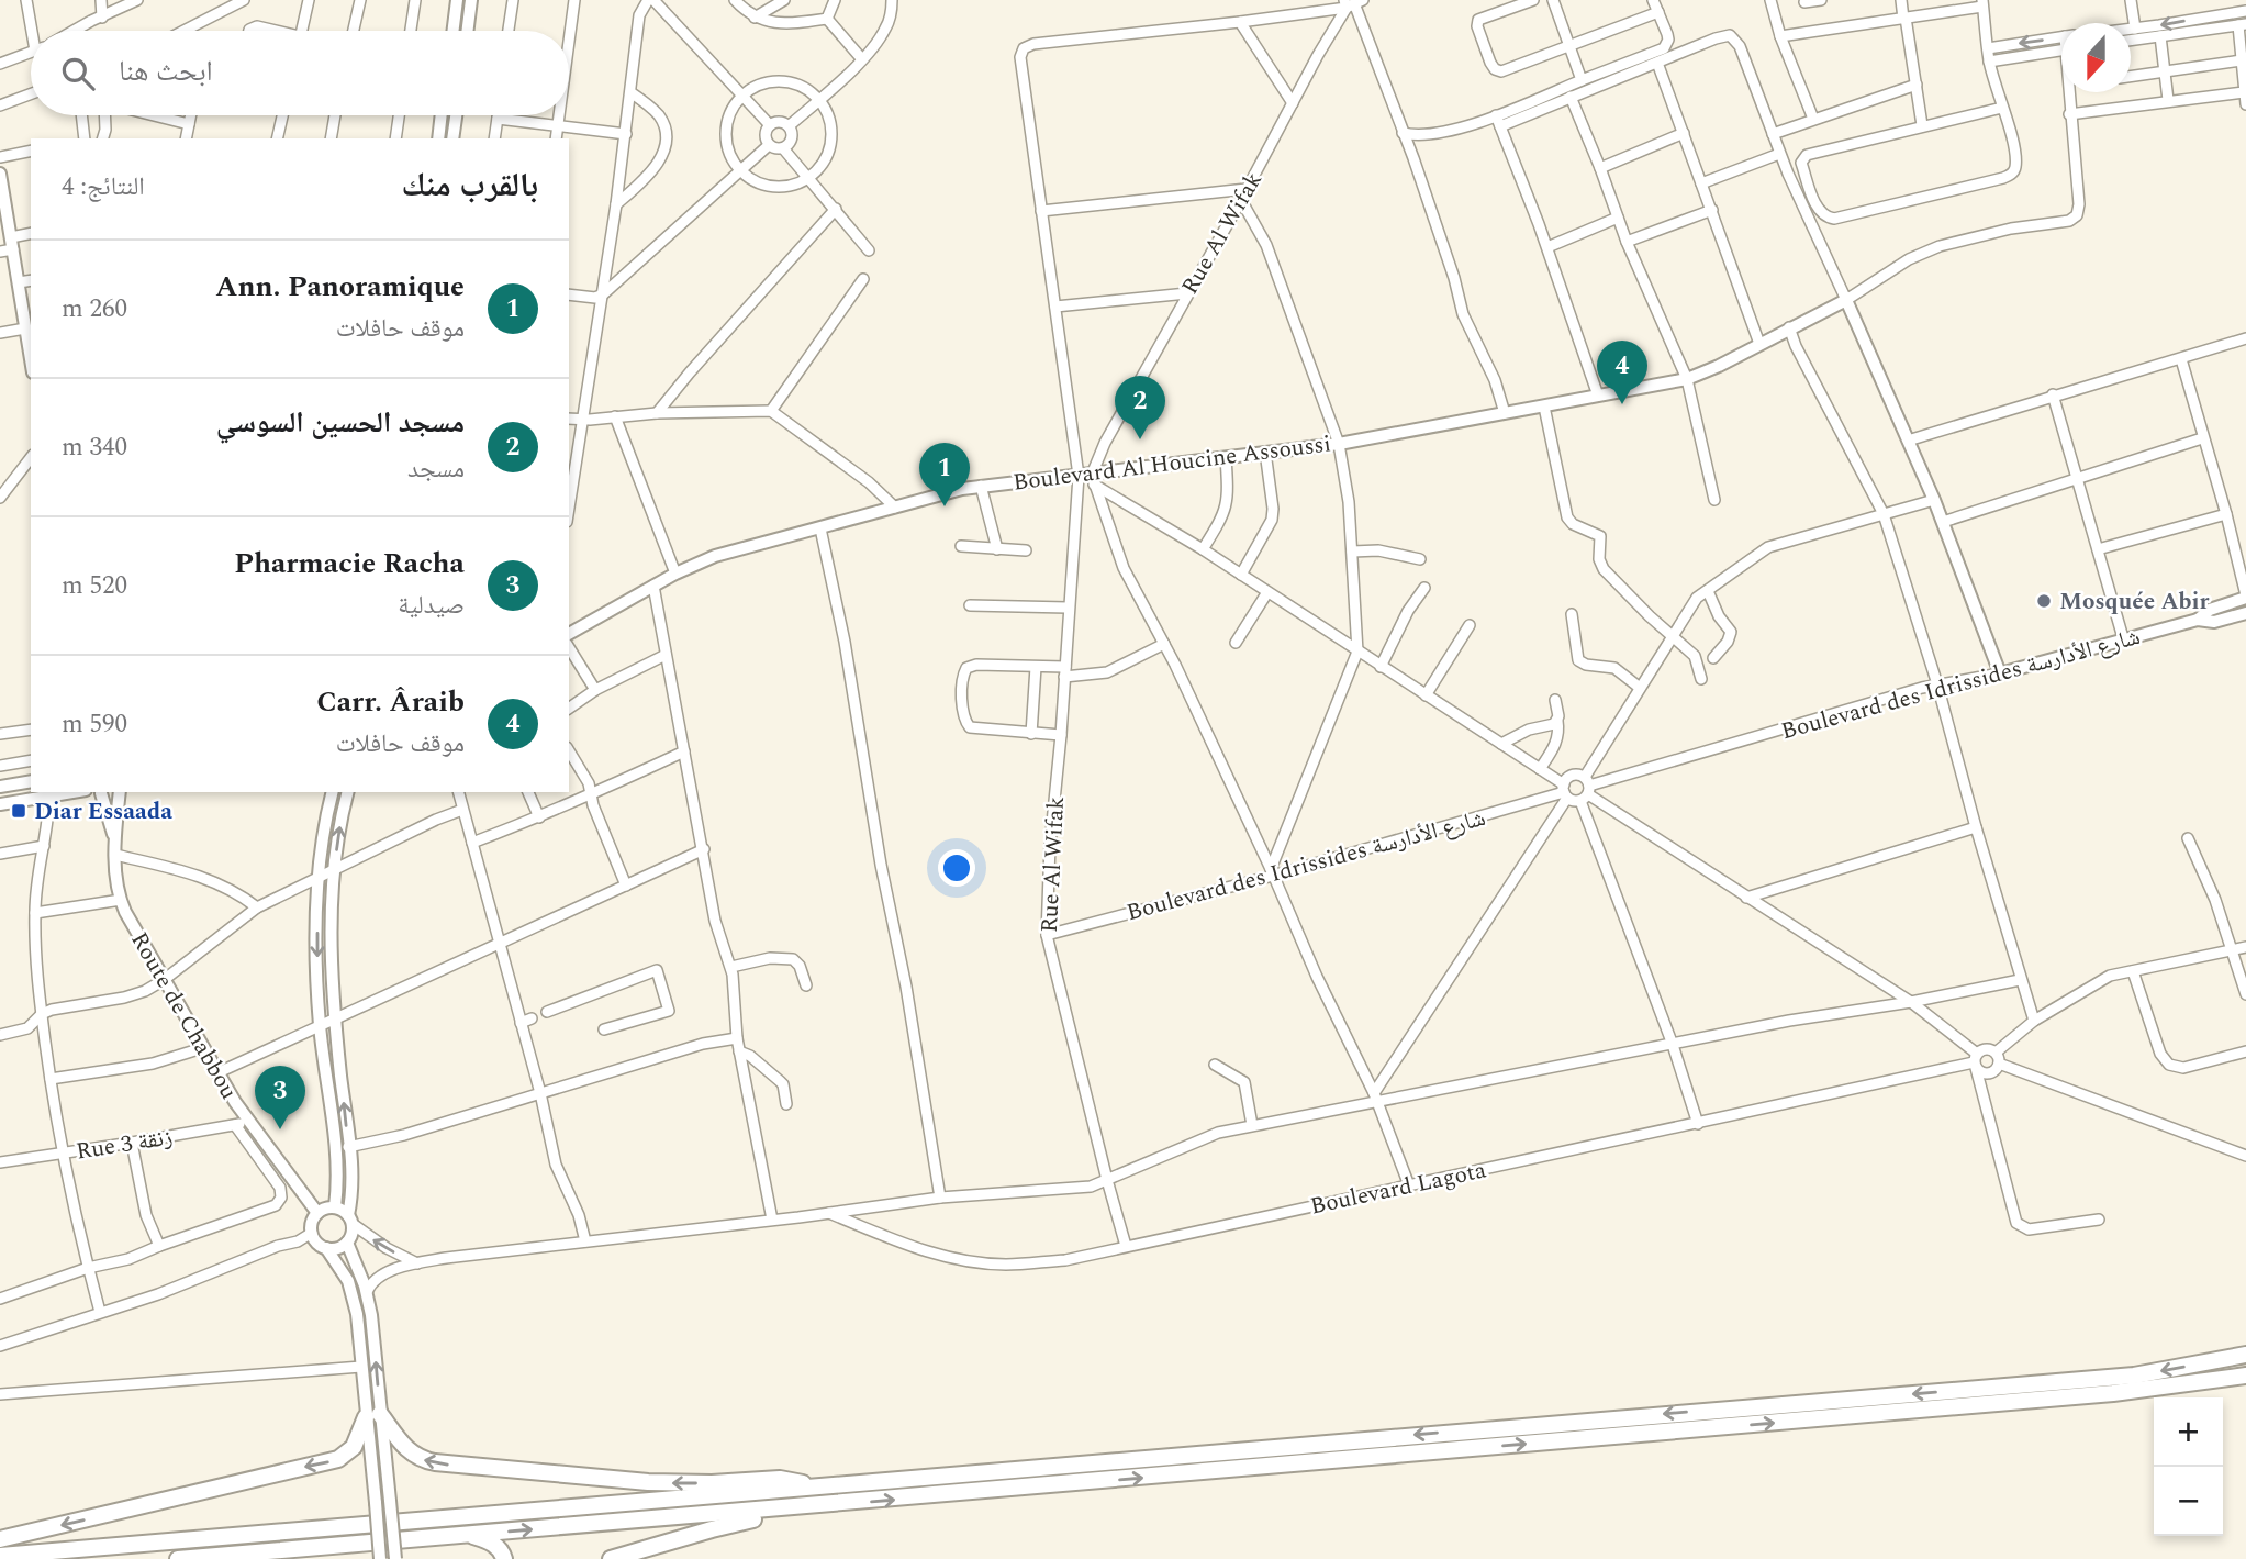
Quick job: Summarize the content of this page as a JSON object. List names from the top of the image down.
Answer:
{
  "streets": {
    "street": [
      "Rue Al Wifak",
      "Boulevard Al Houcine Assoussi",
      "Boulevard des Idrissides شارع الأدارسة",
      "Route de Chabbou",
      "Rue 3 زنقة",
      "Boulevard Lagota"
    ]
  },
  "crossings": [
    ["Rue Al Wifak", "Boulevard Al Houcine Assoussi"],
    ["Rue Al Wifak", "Boulevard des Idrissides شارع الأدارسة"],
    ["Rue Al Wifak", "Boulevard Lagota"],
    ["Route de Chabbou", "Rue 3 زنقة"]
  ],
  "places": {
    "other": ["Mosquée Abir"],
    "transit": ["Diar Essaada"]
  },
  "north": "bottom",
  "page": {
    "search": "ابحث هنا",
    "heading": ["بالقرب منك", "النتائج: 4"],
    "list": [
      {
        "mark": "1",
        "name": "Ann. Panoramique",
        "note": "موقف حافلات",
        "value": "260 m"
      },
      {
        "mark": "2",
        "name": "مسجد الحسين السوسي",
        "note": "مسجد",
        "value": "340 m"
      },
      {
        "mark": "3",
        "name": "Pharmacie Racha",
        "note": "صيدلية",
        "value": "520 m"
      },
      {
        "mark": "4",
        "name": "Carr. Âraib",
        "note": "موقف حافلات",
        "value": "590 m"
      }
    ],
    "pins": [
      "4",
      "2",
      "1",
      "3"
    ],
    "map_buttons": ["+", "−"]
  }
}
